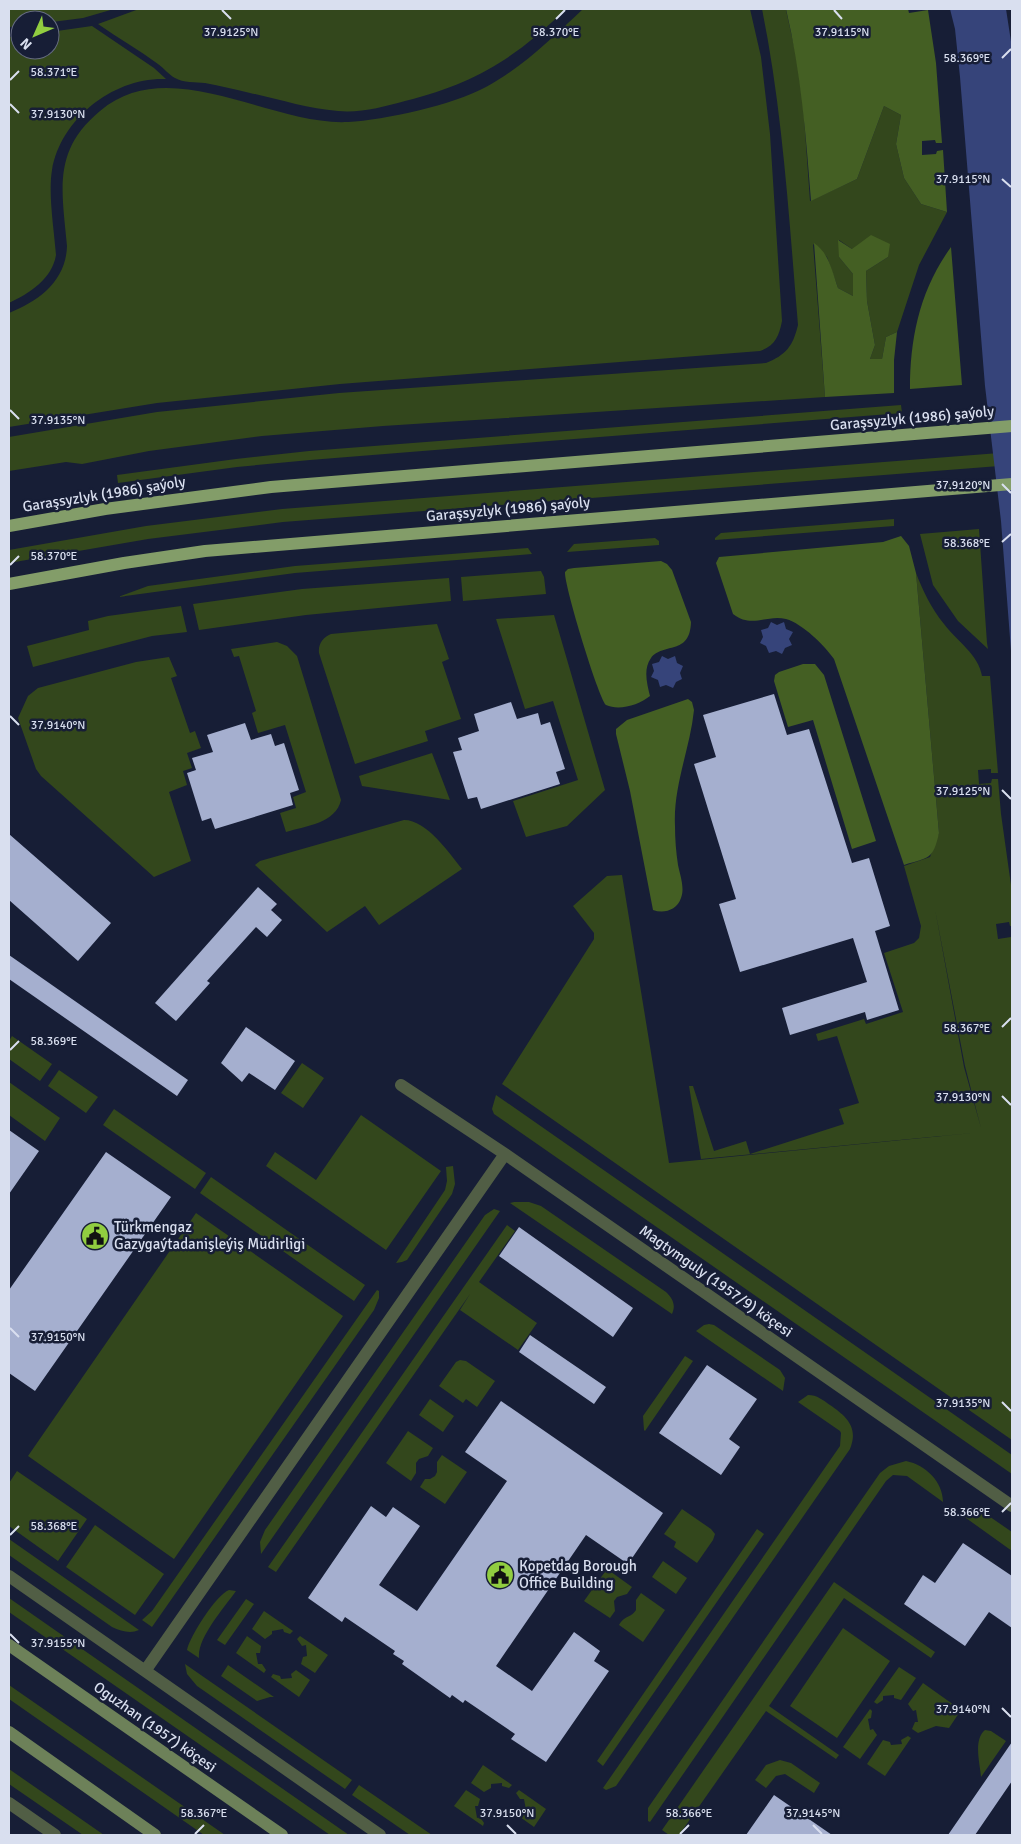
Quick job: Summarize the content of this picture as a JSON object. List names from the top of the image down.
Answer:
{
  "streets": {
    "main road": ["Garaşsyzlyk (1986) şaýoly", "Oguzhan (1957) köçesi"],
    "street": ["Magtymguly (1957/9) köçesi"]
  },
  "places": {
    "public building": ["Türkmengaz Gazygaýtadanişleýiş Müdirligi", "Kopetdag Borough Office Building"]
  },
  "north": "bottom left",
  "coordinates": [
    "37.9125°N",
    "58.370°E",
    "37.9115°N",
    "58.369°E",
    "58.371°E",
    "37.9130°N",
    "37.9135°N",
    "37.9120°N",
    "58.368°E",
    "37.9140°N",
    "58.367°E",
    "37.9150°N",
    "58.366°E",
    "37.9155°N",
    "37.9145°N"
  ]
}
